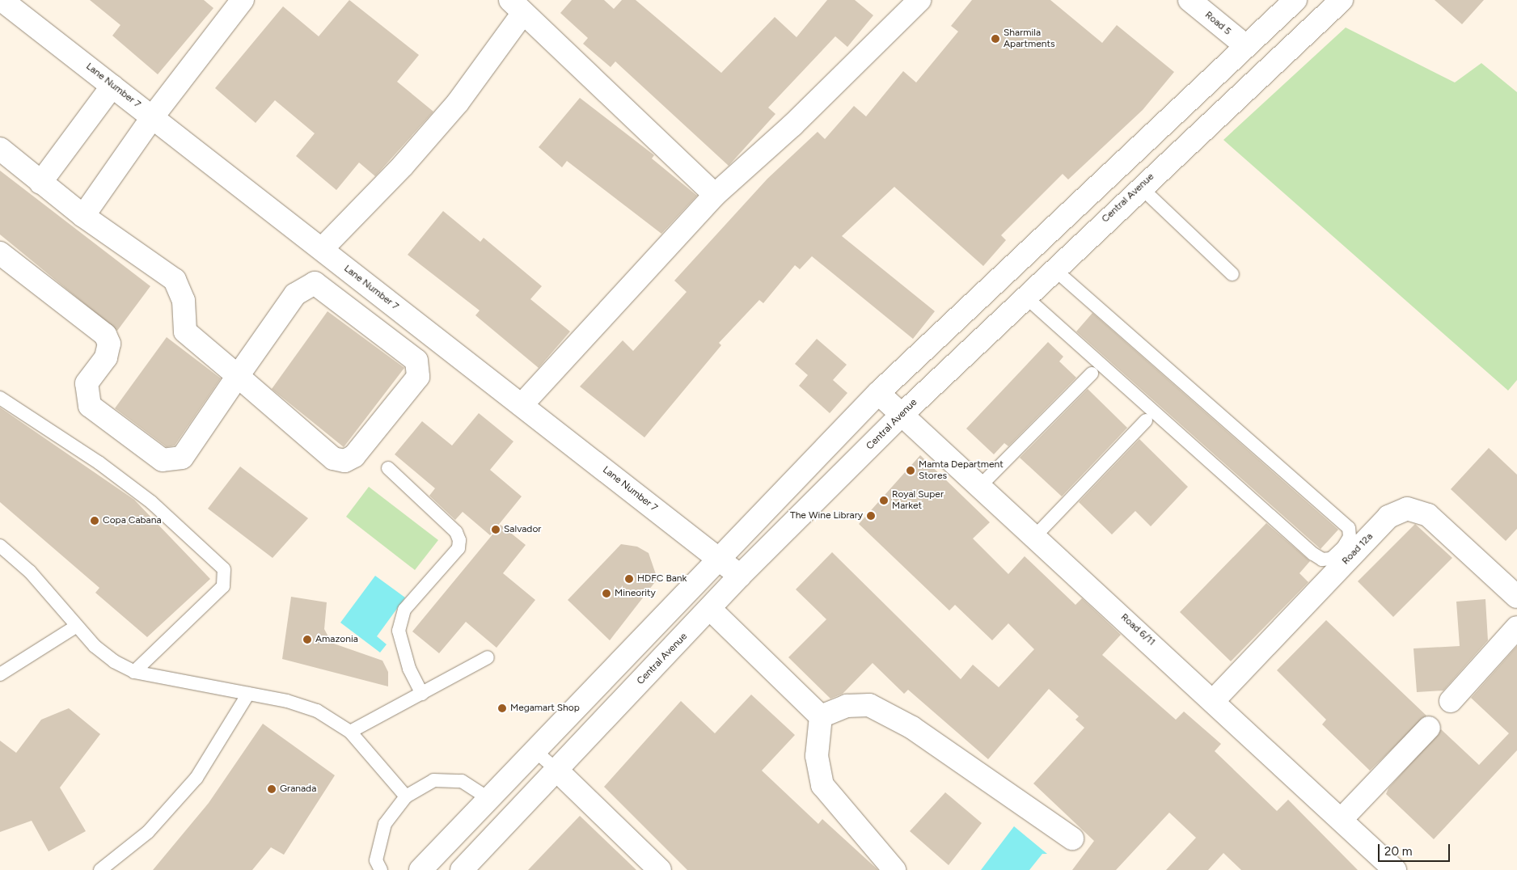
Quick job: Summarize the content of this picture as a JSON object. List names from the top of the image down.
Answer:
{
  "streets": {
    "street": [
      "Road 5",
      "Lane Number 7",
      "Central Avenue",
      "Road 12a",
      "Road 6/11"
    ]
  },
  "crossings": [
    ["Lane Number 7", "Central Avenue"],
    ["Central Avenue", "Road 6/11"],
    ["Road 12a", "Road 6/11"]
  ],
  "places": [
    "Sharmila Apartments",
    "Mamta Department Stores",
    "Royal Super Market",
    "The Wine Library",
    "Copa Cabana",
    "Salvador",
    "HDFC Bank",
    "Mineority",
    "Amazonia",
    "Megamart Shop",
    "Granada"
  ],
  "scale_bar": "20 m"
}
